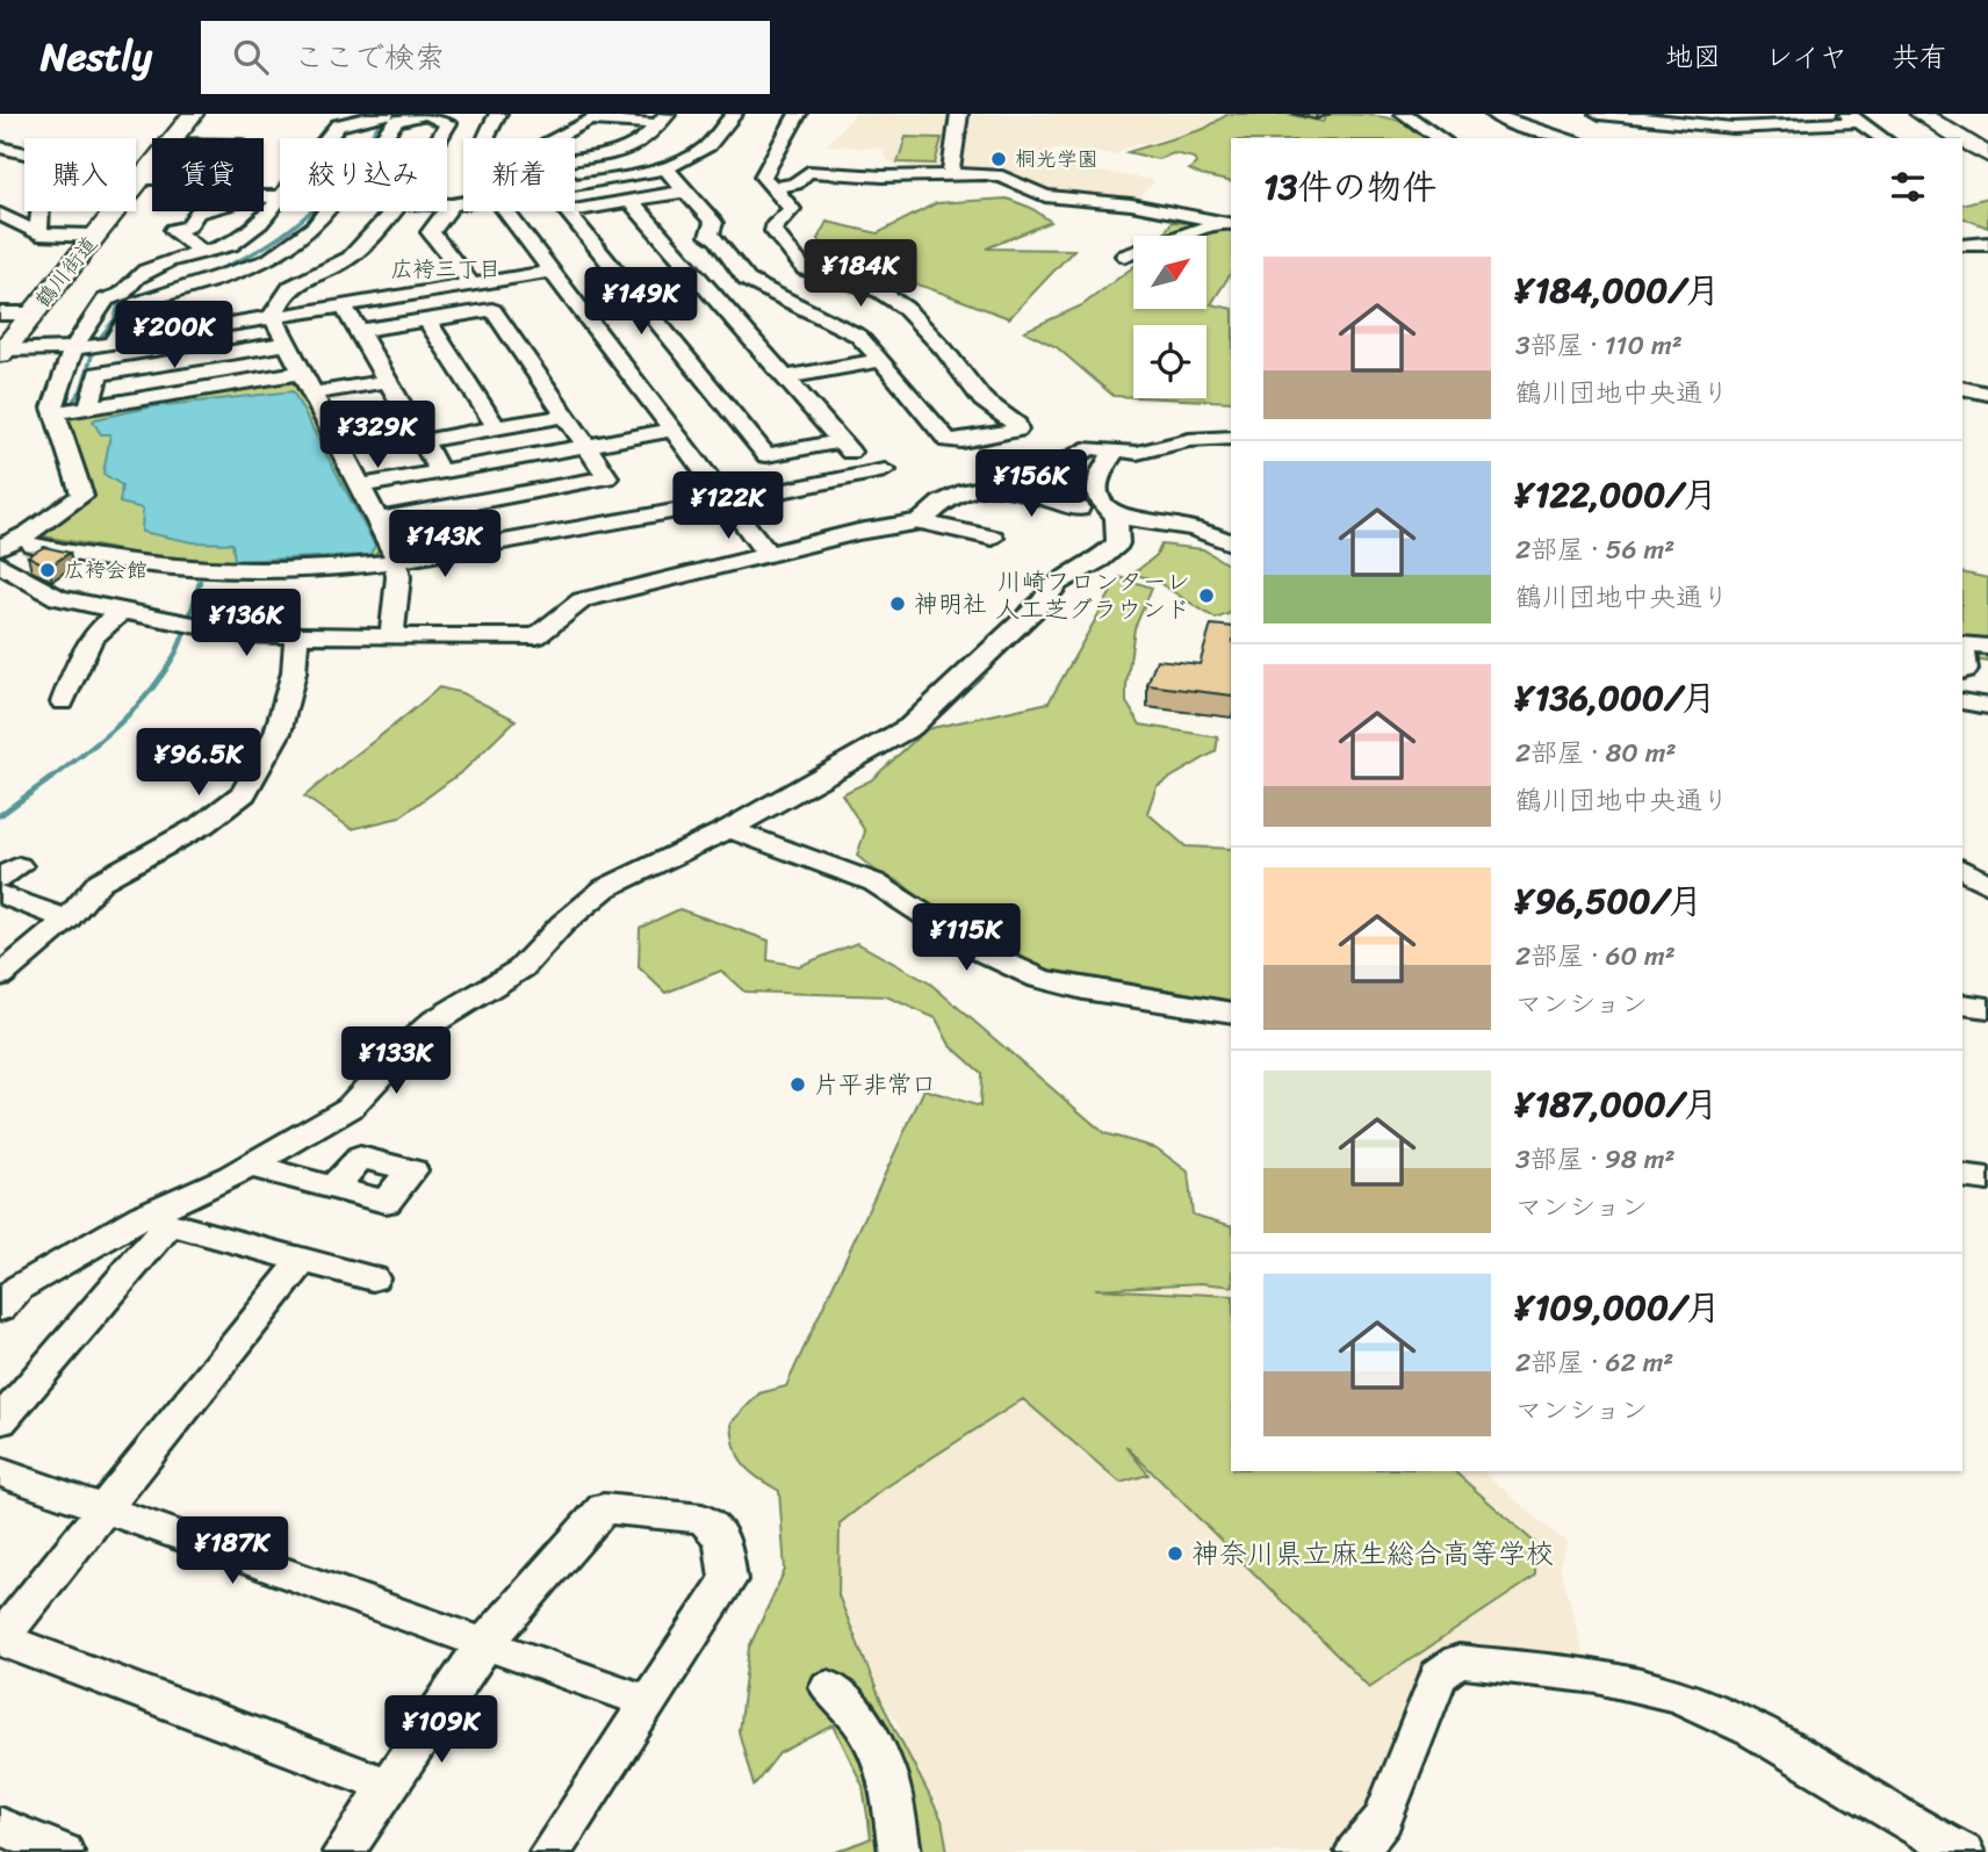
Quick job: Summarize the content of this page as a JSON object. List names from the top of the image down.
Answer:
{
  "streets": {
    "main road": ["鶴川街道"]
  },
  "districts": ["広袴三丁目"],
  "places": [
    "桐光学園",
    "広袴会館",
    "川崎フロンターレ 人工芝グラウンド",
    "神明社",
    "片平非常口",
    "神奈川県立麻生総合高等学校"
  ],
  "north": "top right",
  "page": {
    "header": "Nestly",
    "search": "ここで検索",
    "nav": ["地図", "レイヤ", "共有"],
    "chip": [
      "購入",
      "賃貸",
      "絞り込み",
      "新着"
    ],
    "heading": "13件の物件",
    "list": [
      {
        "name": "¥184,000/月",
        "note": "3部屋 · 110 m² · 鶴川団地中央通り"
      },
      {
        "name": "¥122,000/月",
        "note": "2部屋 · 56 m² · 鶴川団地中央通り"
      },
      {
        "name": "¥136,000/月",
        "note": "2部屋 · 80 m² · 鶴川団地中央通り"
      },
      {
        "name": "¥96,500/月",
        "note": "2部屋 · 60 m² · マンション"
      },
      {
        "name": "¥187,000/月",
        "note": "3部屋 · 98 m² · マンション"
      },
      {
        "name": "¥109,000/月",
        "note": "2部屋 · 62 m² · マンション"
      }
    ],
    "price": [
      "¥184K",
      "¥149K",
      "¥200K",
      "¥329K",
      "¥156K",
      "¥122K",
      "¥143K",
      "¥136K",
      "¥96.5K",
      "¥115K",
      "¥133K",
      "¥187K",
      "¥109K"
    ]
  }
}
